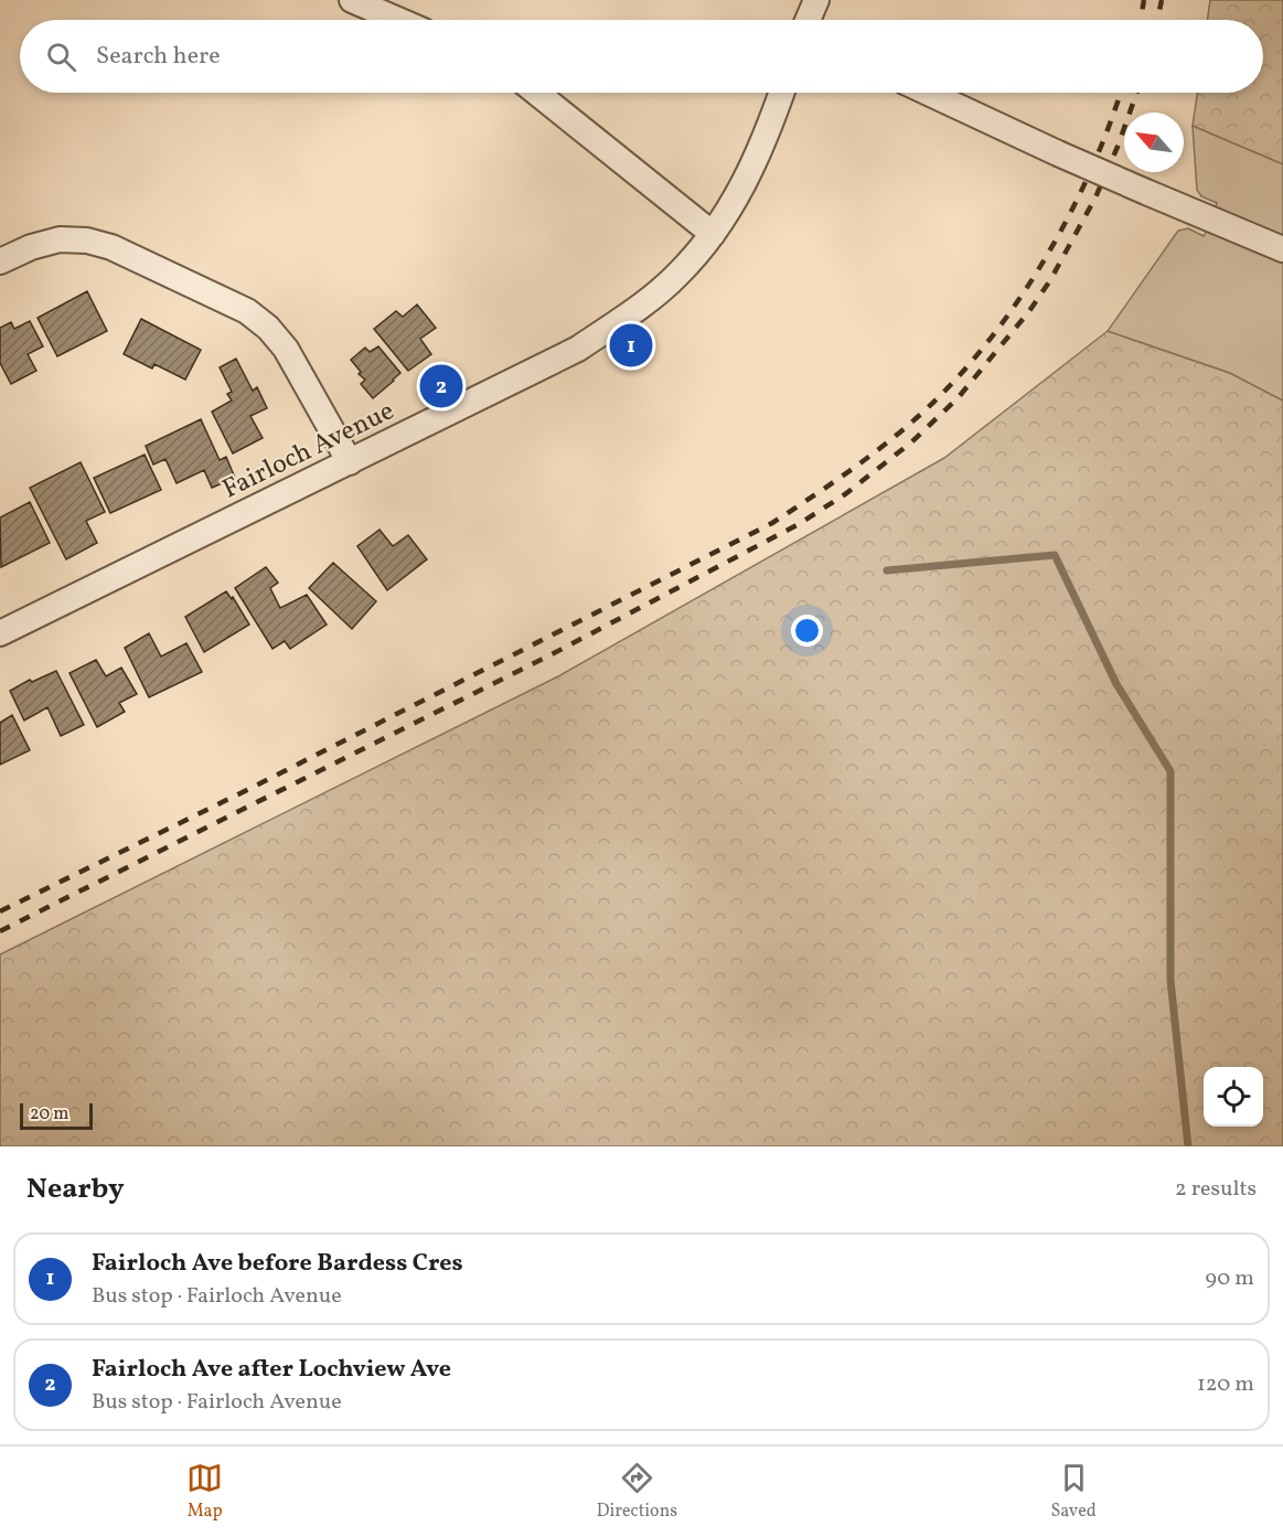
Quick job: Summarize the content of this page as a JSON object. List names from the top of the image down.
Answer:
{
  "streets": {
    "street": ["Fairloch Avenue"]
  },
  "scale_bar": "20 m",
  "north": "top left",
  "page": {
    "search": "Search here",
    "pins": ["1", "2"],
    "scale": "20 m",
    "heading": ["Nearby", "2 results"],
    "list": [
      {
        "mark": "1",
        "name": "Fairloch Ave before Bardess Cres",
        "note": "Bus stop · Fairloch Avenue",
        "value": "90 m"
      },
      {
        "mark": "2",
        "name": "Fairloch Ave after Lochview Ave",
        "note": "Bus stop · Fairloch Avenue",
        "value": "120 m"
      }
    ],
    "nav": ["Map", "Directions", "Saved"]
  }
}
